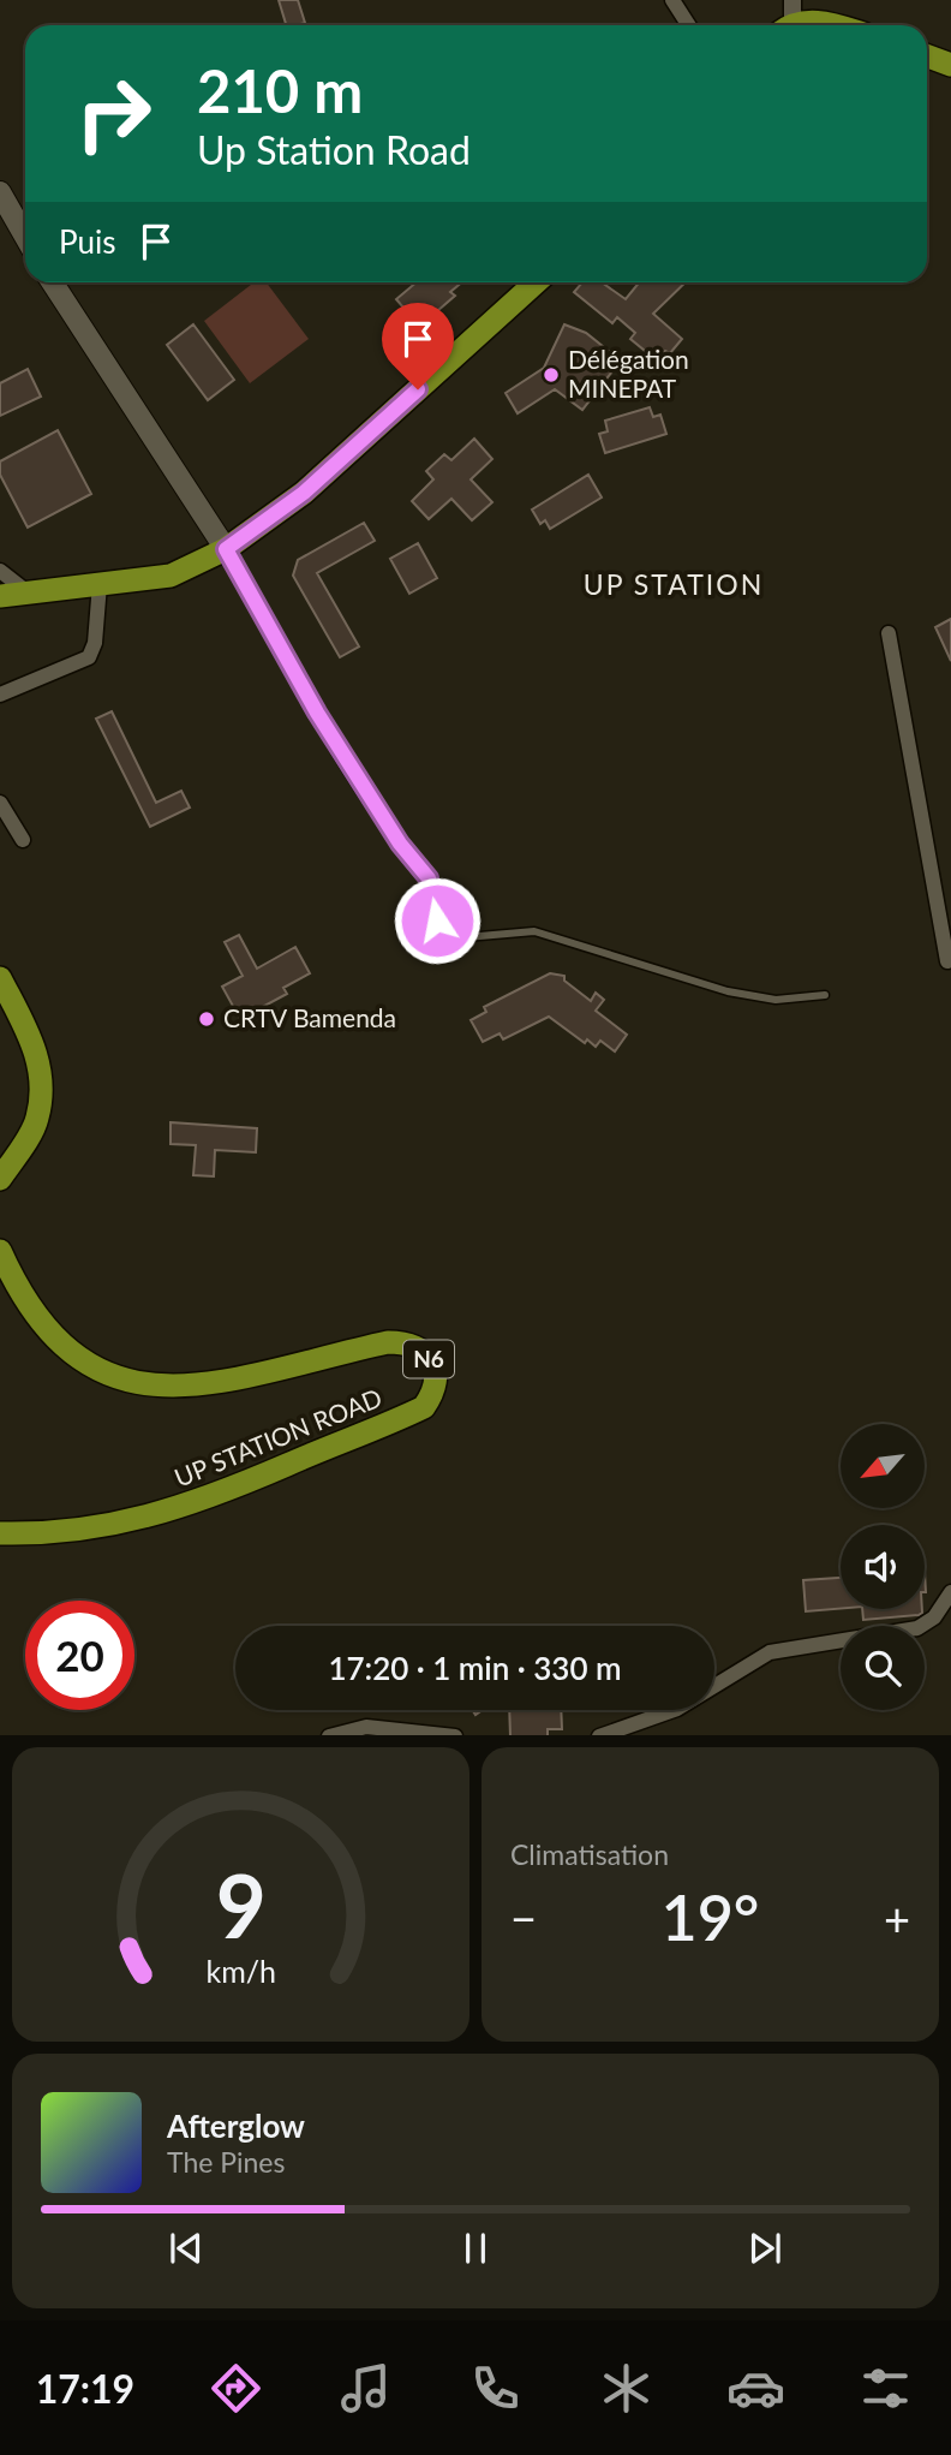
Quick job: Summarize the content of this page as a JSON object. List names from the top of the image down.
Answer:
{
  "streets": {
    "highway": ["N6", "UP STATION ROAD"]
  },
  "districts": ["UP STATION"],
  "places": ["Délégation MINEPAT", "CRTV Bamenda"],
  "north": "bottom left",
  "page": {
    "turn": ["210 m", "Up Station Road"],
    "then": "Puis",
    "limit": "20",
    "trip": "17:20 · 1 min · 330 m",
    "tile": "Climatisation",
    "heat": ["−", "19°", "+"],
    "song": ["Afterglow", "The Pines"],
    "tabs": "17:19",
    "gauge": ["9", "km/h"]
  }
}
